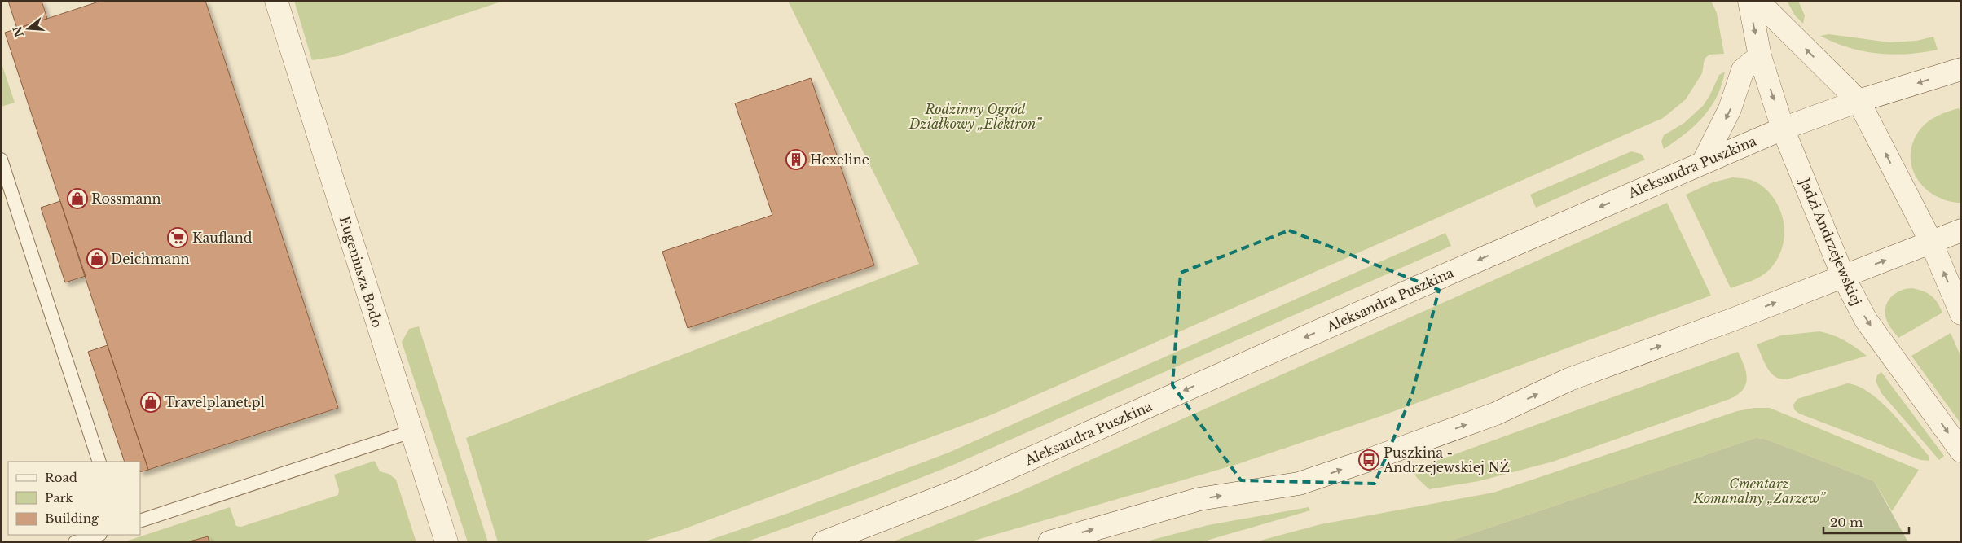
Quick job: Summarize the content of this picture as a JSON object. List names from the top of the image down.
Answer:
{
  "streets": {
    "main road": ["Aleksandra Puszkina", "Jadzi Andrzejewskiej", "Eugeniusza Bodo"]
  },
  "crossings": [
    ["Aleksandra Puszkina", "Jadzi Andrzejewskiej"]
  ],
  "parks": ["Rodzinny Ogród Działkowy „Elektron”", "Cmentarz Komunalny „Zarzew”"],
  "places": {
    "building": ["Hexeline"],
    "shop": ["Rossmann", "Deichmann", "Travelplanet.pl"],
    "supermarket": ["Kaufland"],
    "bus stop": ["Puszkina - Andrzejewskiej NŻ"]
  },
  "legend": ["Road", "Park", "Building"],
  "scale_bar": "20 m",
  "north": "left"
}
